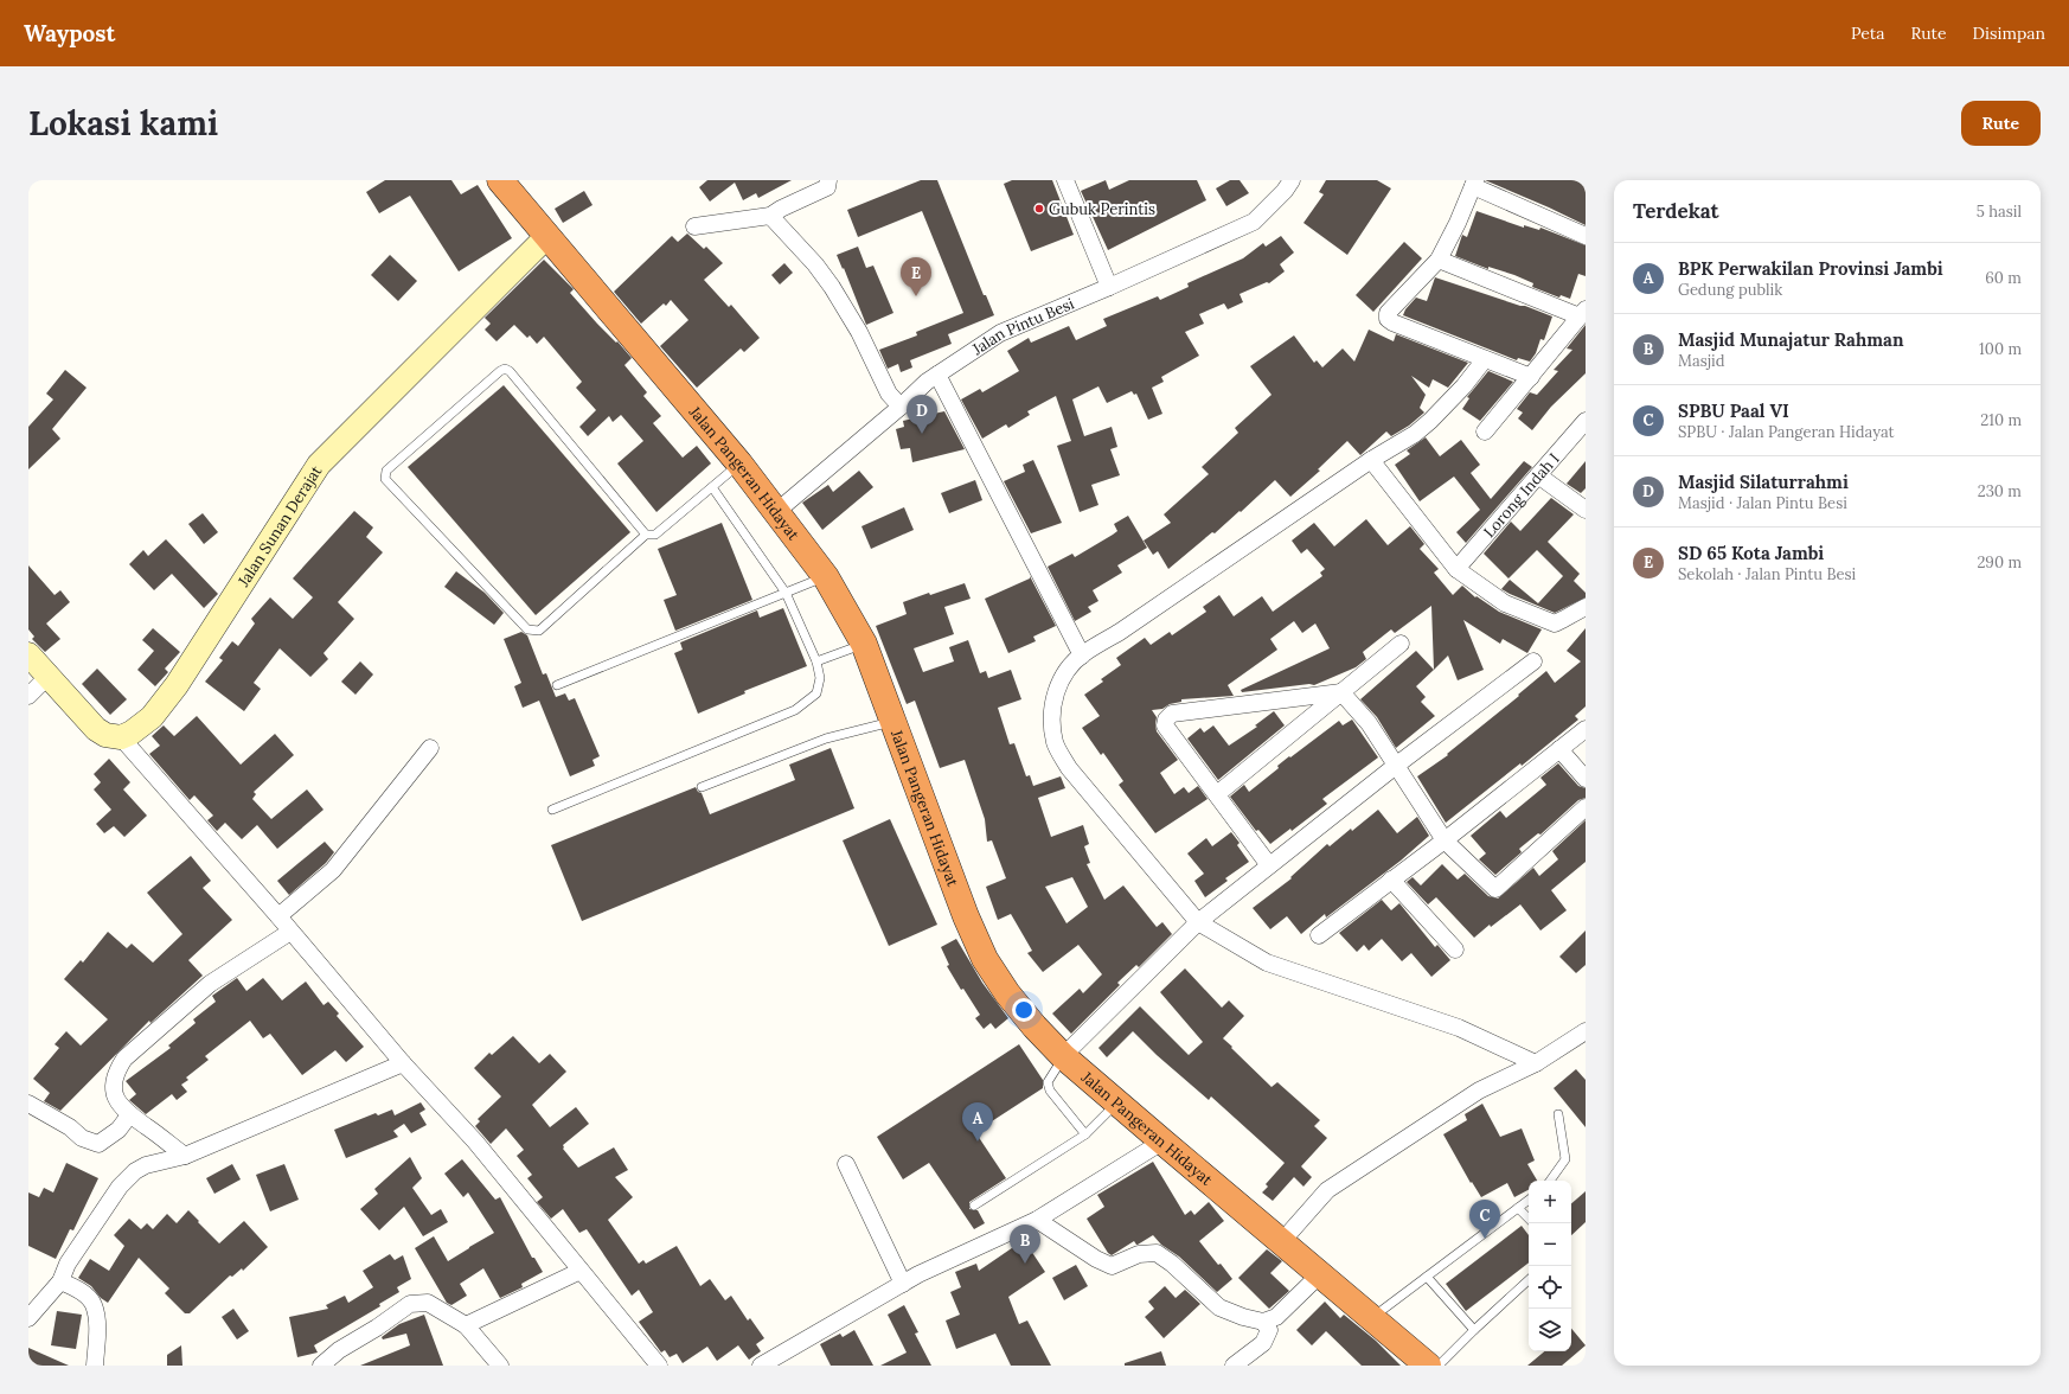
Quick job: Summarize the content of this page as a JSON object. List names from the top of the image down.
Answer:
{
  "streets": {
    "highway": ["Jalan Pangeran Hidayat"],
    "street": ["Jalan Pintu Besi", "Lorong Indah I", "Jalan Sunan Derajat"]
  },
  "crossings": [
    ["Jalan Pintu Besi", "Jalan Pangeran Hidayat"],
    ["Jalan Pangeran Hidayat", "Jalan Sunan Derajat"]
  ],
  "places": ["Gubuk Perintis"],
  "page": {
    "header": "Waypost",
    "nav": ["Peta", "Rute", "Disimpan"],
    "buttons": "Rute",
    "title": "Lokasi kami",
    "heading": ["Terdekat", "5 hasil"],
    "list": [
      {
        "mark": "A",
        "name": "BPK Perwakilan Provinsi Jambi",
        "note": "Gedung publik",
        "value": "60 m"
      },
      {
        "mark": "B",
        "name": "Masjid Munajatur Rahman",
        "note": "Masjid",
        "value": "100 m"
      },
      {
        "mark": "C",
        "name": "SPBU Paal VI",
        "note": "SPBU · Jalan Pangeran Hidayat",
        "value": "210 m"
      },
      {
        "mark": "D",
        "name": "Masjid Silaturrahmi",
        "note": "Masjid · Jalan Pintu Besi",
        "value": "230 m"
      },
      {
        "mark": "E",
        "name": "SD 65 Kota Jambi",
        "note": "Sekolah · Jalan Pintu Besi",
        "value": "290 m"
      }
    ],
    "pins": [
      "E",
      "D",
      "A",
      "C",
      "B"
    ],
    "map_buttons": ["+", "−"]
  }
}
